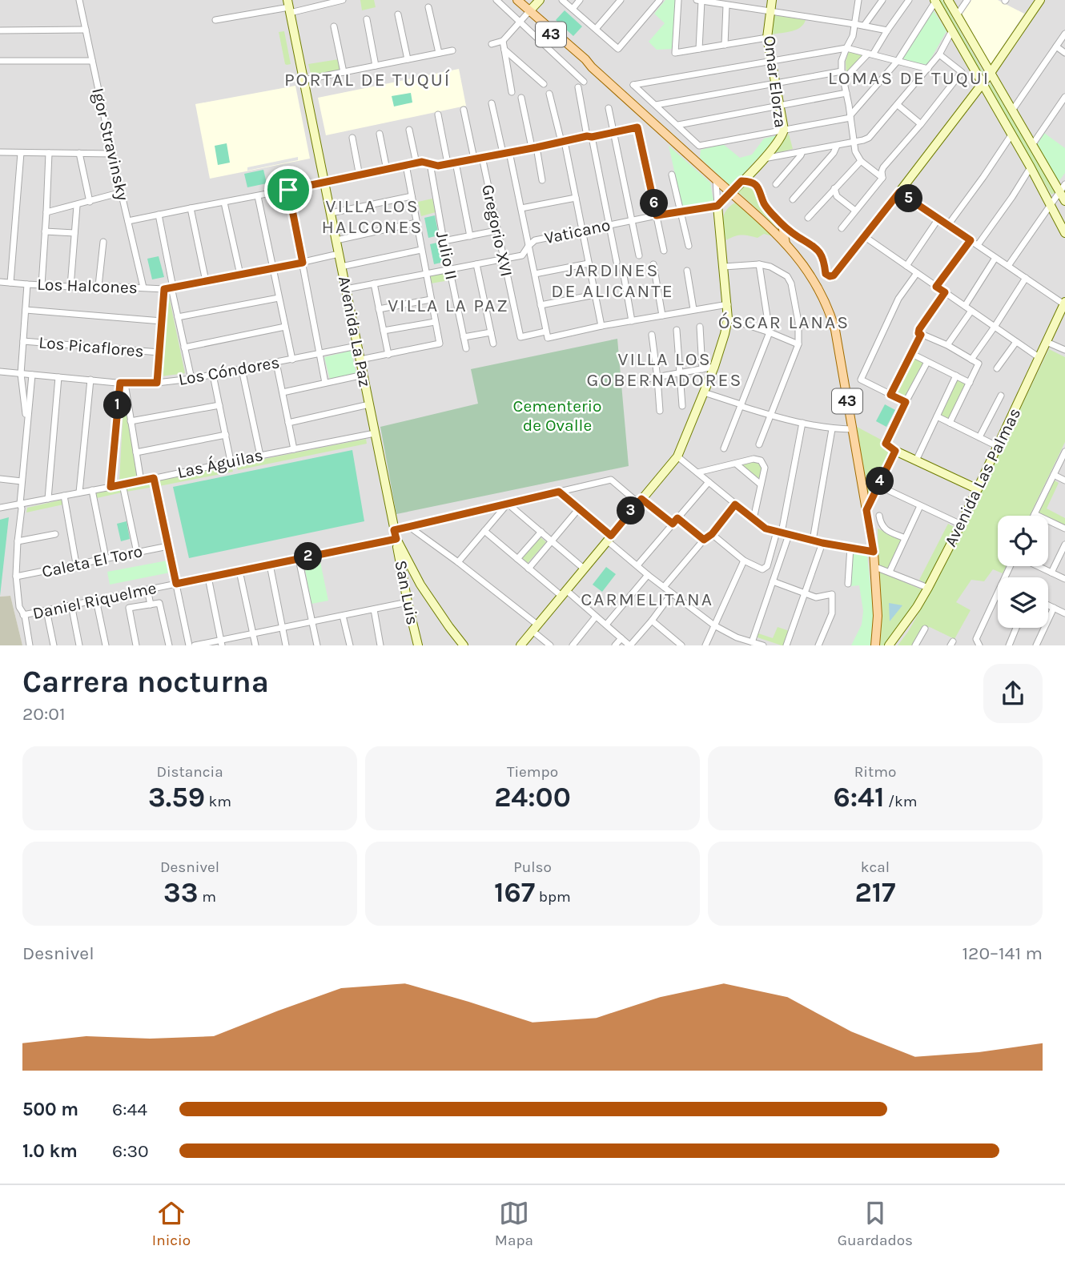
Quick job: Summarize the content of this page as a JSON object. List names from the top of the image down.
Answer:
{
  "streets": {
    "main road": ["43"],
    "street": [
      "Omar Elorza",
      "Igor Stravinsky",
      "Gregorio XVI",
      "Vaticano",
      "Julio II",
      "Los Halcones",
      "Avenida La Paz",
      "Los Picaflores",
      "Los Cóndores",
      "Las Águilas",
      "Avenida Las Palmas",
      "Caleta El Toro",
      "San Luis",
      "Daniel Riquelme"
    ]
  },
  "crossings": [
    ["43", "Omar Elorza"],
    ["Omar Elorza", "Vaticano"],
    ["Igor Stravinsky", "Los Halcones"],
    ["Gregorio XVI", "Vaticano"],
    ["Vaticano", "Julio II"],
    ["Vaticano", "Avenida La Paz"],
    ["Los Halcones", "Avenida La Paz"],
    ["Avenida La Paz", "Los Cóndores"],
    ["Avenida La Paz", "Las Águilas"],
    ["Avenida La Paz", "San Luis"],
    ["Avenida La Paz", "Daniel Riquelme"],
    ["San Luis", "Daniel Riquelme"]
  ],
  "districts": [
    "LOMAS DE TUQUI",
    "PORTAL DE TUQUÍ",
    "VILLA LOS HALCONES",
    "JARDINES DE ALICANTE",
    "VILLA LA PAZ",
    "ÓSCAR LANAS",
    "VILLA LOS GOBERNADORES",
    "CARMELITANA"
  ],
  "parks": ["Cementerio de Ovalle"],
  "page": {
    "pins": [
      "5",
      "6",
      "1",
      "4",
      "3",
      "2"
    ],
    "heading": ["Carrera nocturna", "20:01"],
    "stats": [
      ["Distancia", "3.59 km"],
      ["Tiempo", "24:00"],
      ["Ritmo", "6:41 /km"],
      ["Desnivel", "33 m"],
      ["Pulso", "167 bpm"],
      ["kcal", "217"]
    ],
    "chart": ["Desnivel", "120–141 m"],
    "list": [
      {
        "name": "500 m",
        "note": "6:44"
      },
      {
        "name": "1.0 km",
        "note": "6:30"
      }
    ],
    "tabs": ["Inicio", "Mapa", "Guardados"]
  }
}
